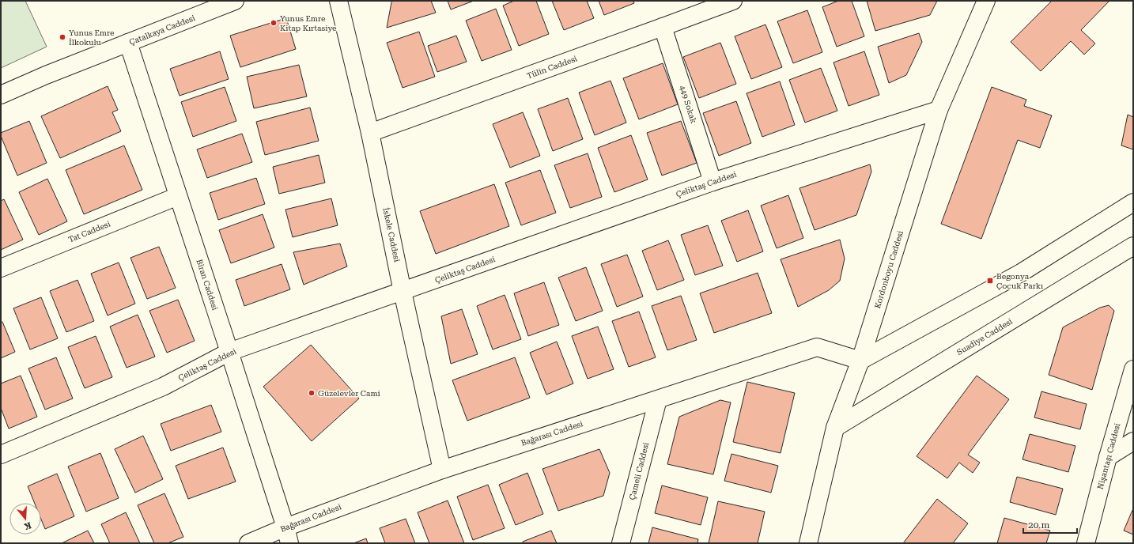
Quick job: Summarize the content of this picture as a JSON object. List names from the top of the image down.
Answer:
{
  "streets": {
    "street": [
      "Çatalkaya Caddesi",
      "Tülin Caddesi",
      "449 Sokak",
      "Çeliktaş Caddesi",
      "Tat Caddesi",
      "İskele Caddesi",
      "Kordonboyu Caddesi",
      "Biran Caddesi",
      "Suadiye Caddesi",
      "Bağarası Caddesi",
      "Nişantaşı Caddesi",
      "Çameli Caddesi"
    ]
  },
  "crossings": [
    ["Çatalkaya Caddesi", "Biran Caddesi"],
    ["Tülin Caddesi", "449 Sokak"],
    ["Tülin Caddesi", "İskele Caddesi"],
    ["449 Sokak", "Çeliktaş Caddesi"],
    ["Çeliktaş Caddesi", "İskele Caddesi"],
    ["Çeliktaş Caddesi", "Kordonboyu Caddesi"],
    ["Çeliktaş Caddesi", "Biran Caddesi"],
    ["Tat Caddesi", "Biran Caddesi"],
    ["İskele Caddesi", "Bağarası Caddesi"],
    ["Kordonboyu Caddesi", "Suadiye Caddesi"],
    ["Kordonboyu Caddesi", "Bağarası Caddesi"],
    ["Biran Caddesi", "Bağarası Caddesi"],
    ["Bağarası Caddesi", "Çameli Caddesi"]
  ],
  "places": {
    "other": ["Yunus Emre Kitap Kırtasiye", "Yunus Emre İlkokulu", "Güzelevler Cami"],
    "transit": ["Begonya Çocuk Parkı"]
  },
  "scale_bar": "20 m",
  "north": "bottom"
}
